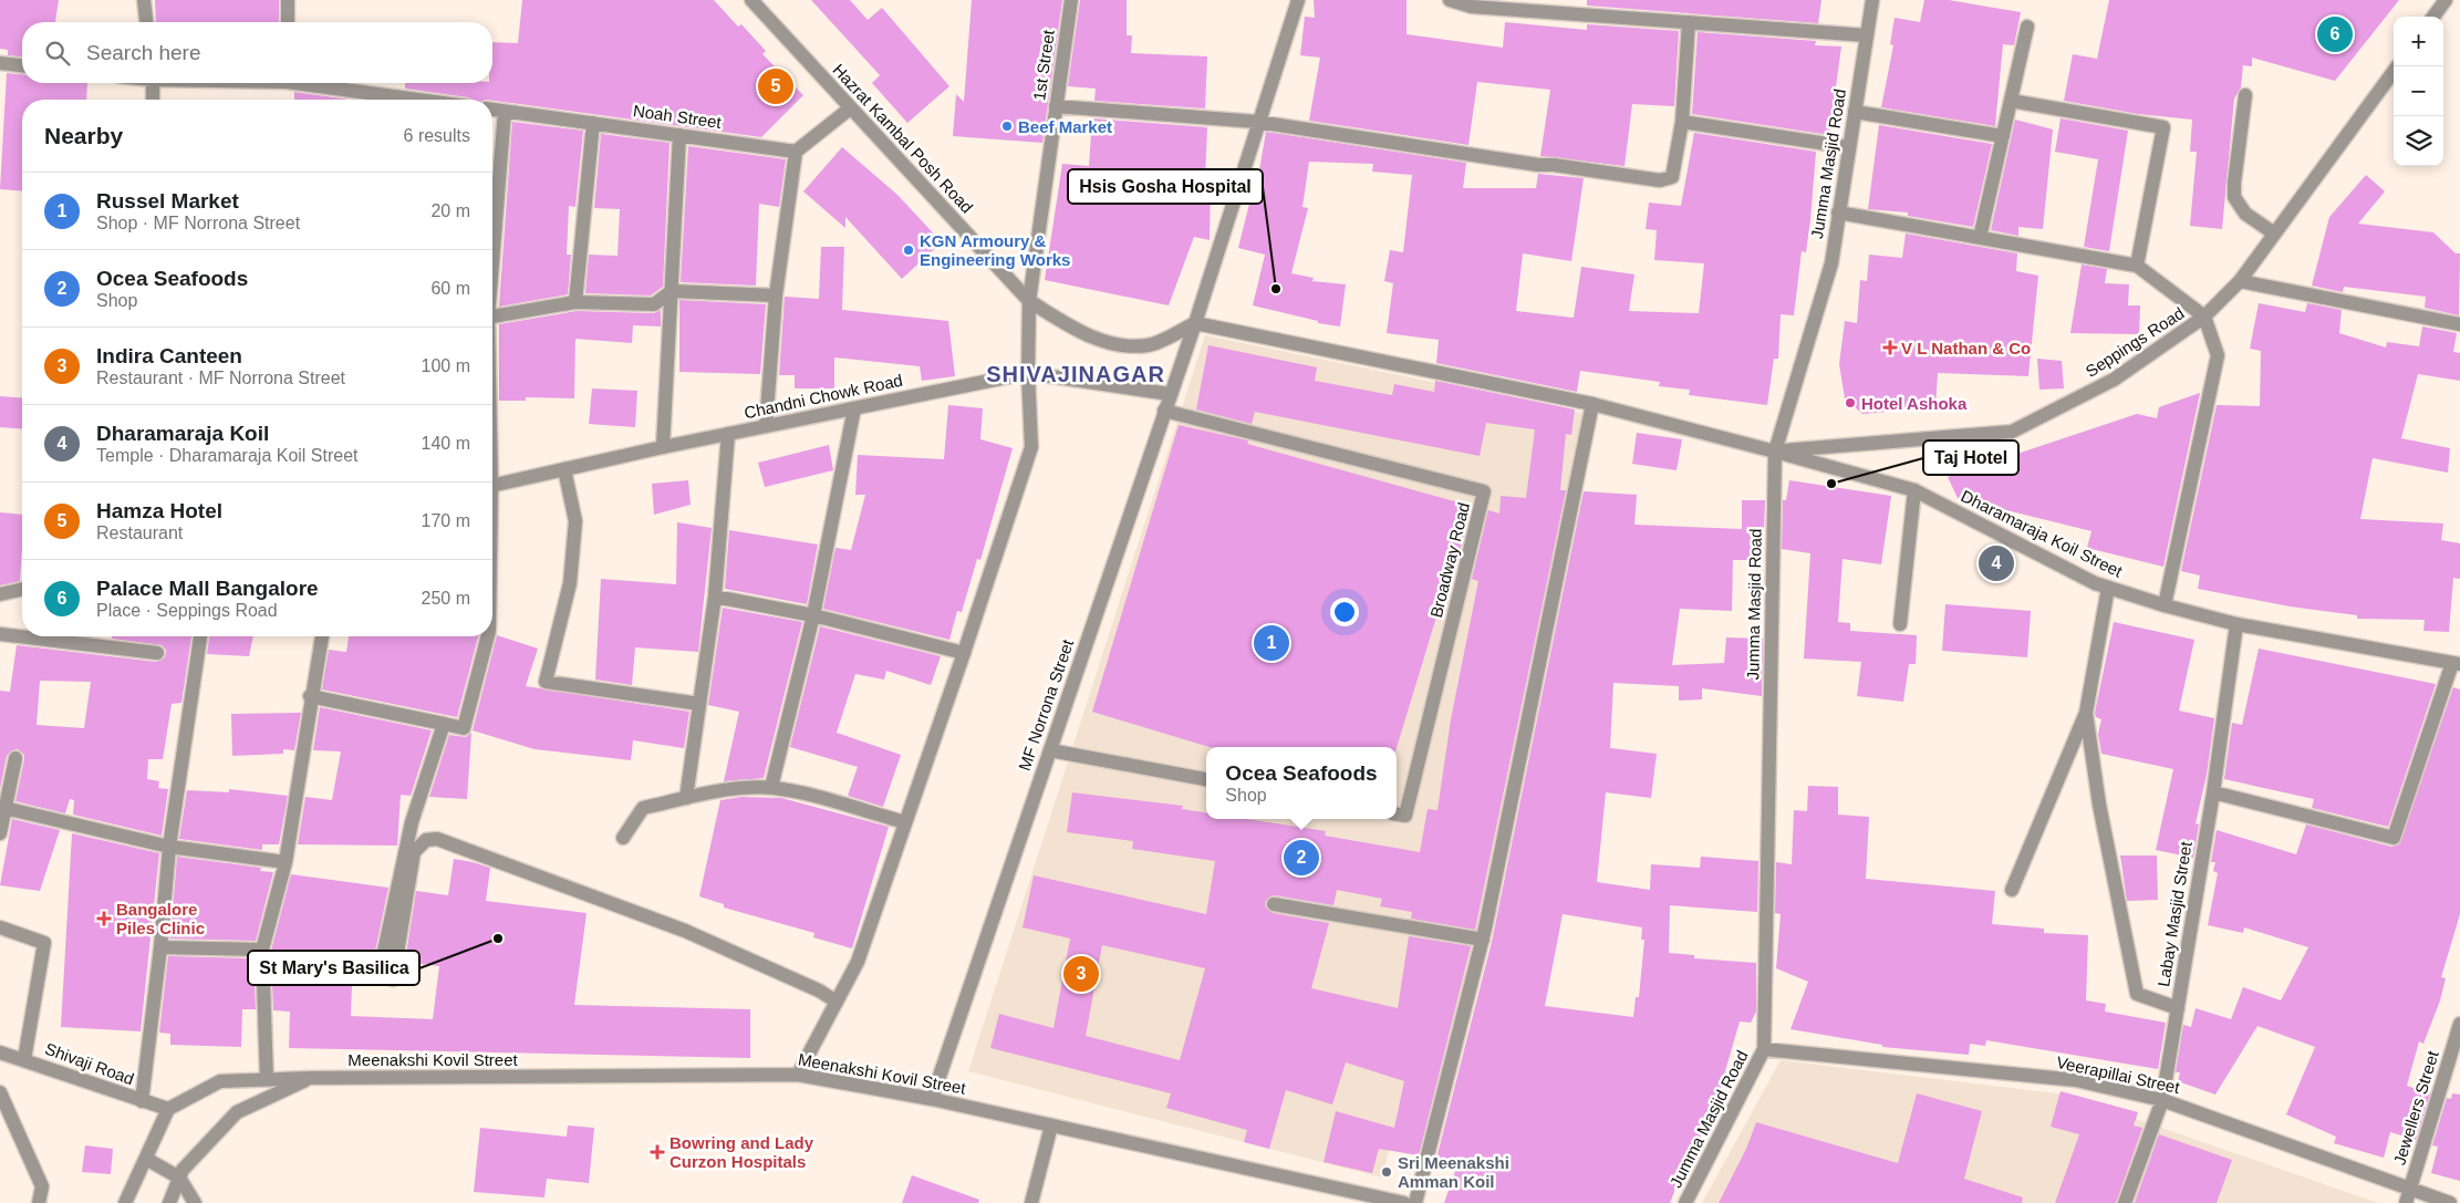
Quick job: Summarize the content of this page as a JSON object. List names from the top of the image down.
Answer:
{
  "streets": {
    "street": [
      "1st Street",
      "Noah Street",
      "Hazrat Kambal Posh Road",
      "Jumma Masjid Road",
      "Seppings Road",
      "Chandni Chowk Road",
      "Dharamaraja Koil Street",
      "Broadway Road",
      "MF Norrona Street",
      "Labay Masjid Street",
      "Meenakshi Kovil Street",
      "Shivaji Road",
      "Veerapillai Street",
      "Jewellers Street"
    ]
  },
  "crossings": [
    ["1st Street", "Hazrat Kambal Posh Road"],
    ["Hazrat Kambal Posh Road", "Dharamaraja Koil Street"],
    ["Hazrat Kambal Posh Road", "MF Norrona Street"],
    ["Jumma Masjid Road", "Seppings Road"],
    ["Jumma Masjid Road", "Dharamaraja Koil Street"],
    ["Jumma Masjid Road", "Veerapillai Street"],
    ["Seppings Road", "Dharamaraja Koil Street"],
    ["Chandni Chowk Road", "MF Norrona Street"],
    ["Dharamaraja Koil Street", "MF Norrona Street"],
    ["Dharamaraja Koil Street", "Labay Masjid Street"],
    ["Broadway Road", "MF Norrona Street"],
    ["MF Norrona Street", "Meenakshi Kovil Street"],
    ["Labay Masjid Street", "Veerapillai Street"],
    ["Meenakshi Kovil Street", "Shivaji Road"],
    ["Veerapillai Street", "Jewellers Street"]
  ],
  "districts": ["SHIVAJINAGAR"],
  "places": {
    "other": [
      "Beef Market",
      "KGN Armoury & Engineering Works",
      "Hsis Gosha Hospital",
      "Hotel Ashoka",
      "Taj Hotel",
      "St Mary's Basilica",
      "Sri Meenakshi Amman Koil"
    ],
    "health": ["V L Nathan & Co", "Bangalore Piles Clinic", "Bowring and Lady Curzon Hospitals"]
  },
  "page": {
    "pins": [
      "6",
      "5",
      "4",
      "1",
      "2",
      "3"
    ],
    "map_buttons": ["+", "−"],
    "search": "Search here",
    "heading": ["Nearby", "6 results"],
    "list": [
      {
        "mark": "1",
        "name": "Russel Market",
        "note": "Shop · MF Norrona Street",
        "value": "20 m"
      },
      {
        "mark": "2",
        "name": "Ocea Seafoods",
        "note": "Shop",
        "value": "60 m"
      },
      {
        "mark": "3",
        "name": "Indira Canteen",
        "note": "Restaurant · MF Norrona Street",
        "value": "100 m"
      },
      {
        "mark": "4",
        "name": "Dharamaraja Koil",
        "note": "Temple · Dharamaraja Koil Street",
        "value": "140 m"
      },
      {
        "mark": "5",
        "name": "Hamza Hotel",
        "note": "Restaurant",
        "value": "170 m"
      },
      {
        "mark": "6",
        "name": "Palace Mall Bangalore",
        "note": "Place · Seppings Road",
        "value": "250 m"
      }
    ],
    "popup": ["Ocea Seafoods", "Shop"]
  }
}
